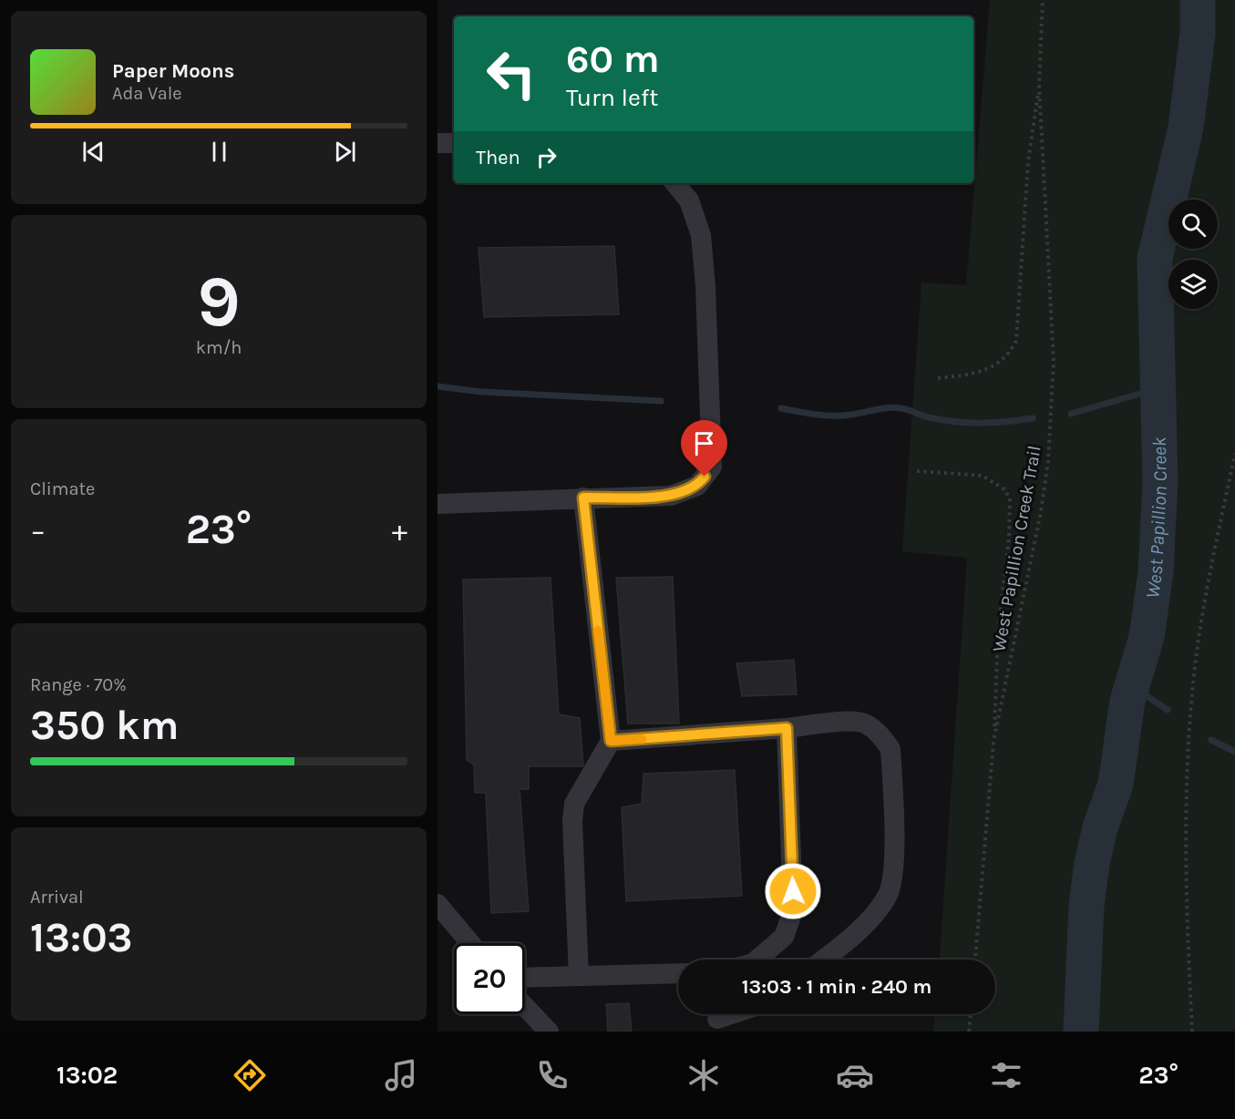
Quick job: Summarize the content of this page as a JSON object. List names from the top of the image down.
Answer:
{
  "streets": {
    "path": ["West Papillion Creek Trail"]
  },
  "water": ["West Papillion Creek"],
  "page": {
    "turn": ["60 m", "Turn left"],
    "song": ["Paper Moons", "Ada Vale"],
    "then": "Then",
    "tile": [
      ["9", "km/h"],
      "Climate",
      ["Range · 70%", "350 km"],
      ["Arrival", "13:03"]
    ],
    "heat": ["−", "23°", "+"],
    "limit": "20",
    "trip": "13:03 · 1 min · 240 m",
    "tabs": ["13:02", "23°"]
  }
}
